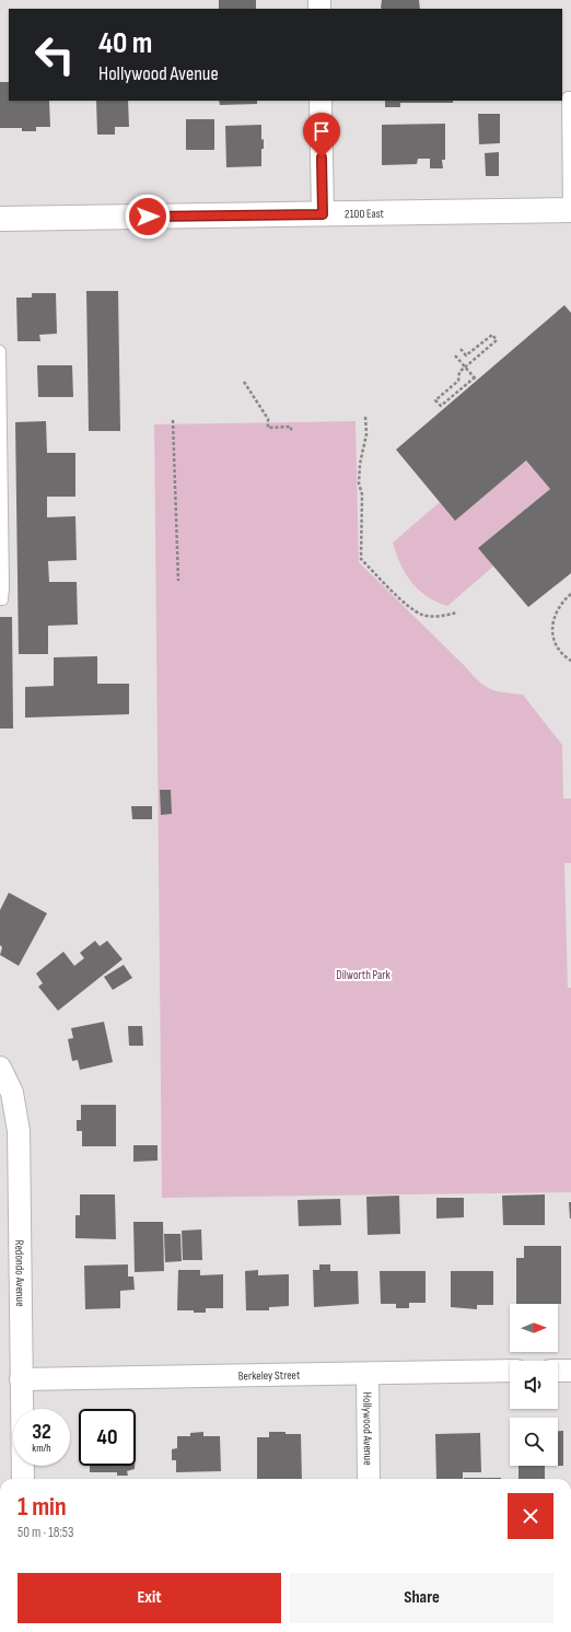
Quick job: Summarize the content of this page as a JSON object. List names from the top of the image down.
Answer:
{
  "streets": {
    "street": [
      "2100 East",
      "Redondo Avenue",
      "Berkeley Street",
      "Hollywood Avenue"
    ]
  },
  "crossings": [
    ["Redondo Avenue", "Berkeley Street"],
    ["Berkeley Street", "Hollywood Avenue"]
  ],
  "parks": ["Dilworth Park"],
  "north": "right",
  "page": {
    "turn": ["40 m", "Hollywood Avenue"],
    "speed": "32 km/h",
    "limit": "40",
    "heading": ["1 min", "50 m · 18:53"],
    "buttons": ["Exit", "Share"]
  }
}
